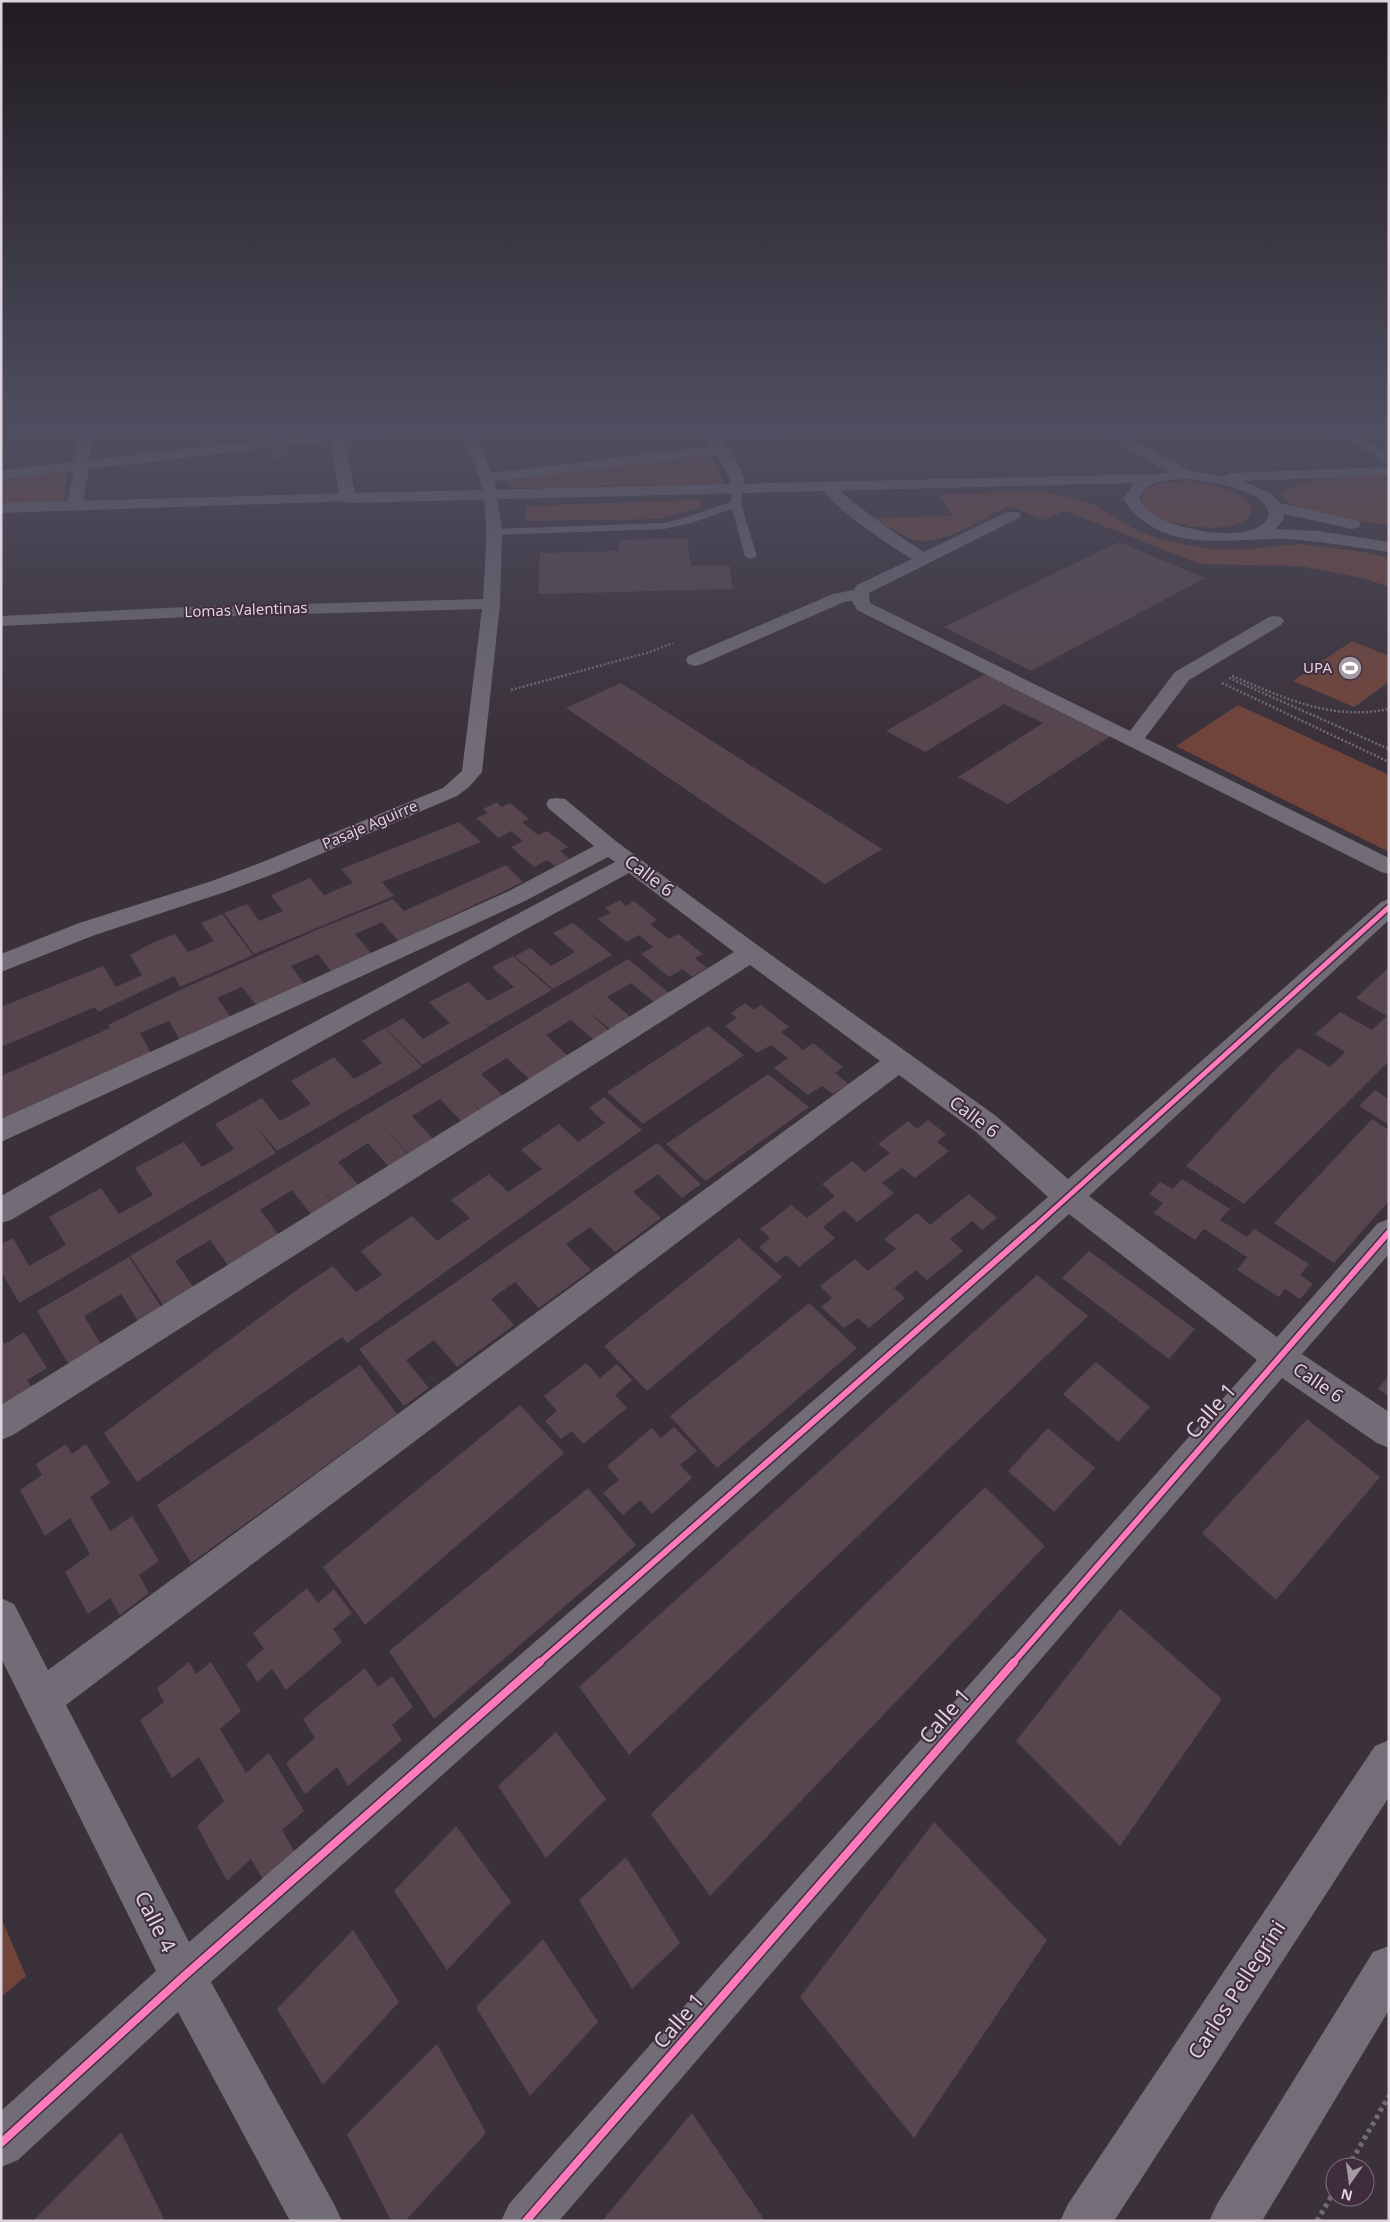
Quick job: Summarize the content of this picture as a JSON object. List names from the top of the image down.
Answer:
{
  "streets": {
    "main road": ["Carlos Pellegrini"],
    "street": [
      "Lomas Valentinas",
      "Pasaje Aguirre",
      "Calle 6",
      "Calle 1",
      "Calle 4"
    ]
  },
  "crossings": [
    ["Lomas Valentinas", "Pasaje Aguirre"],
    ["Calle 6", "Calle 1"]
  ],
  "places": {
    "sports": ["UPA"]
  },
  "north": "bottom"
}
